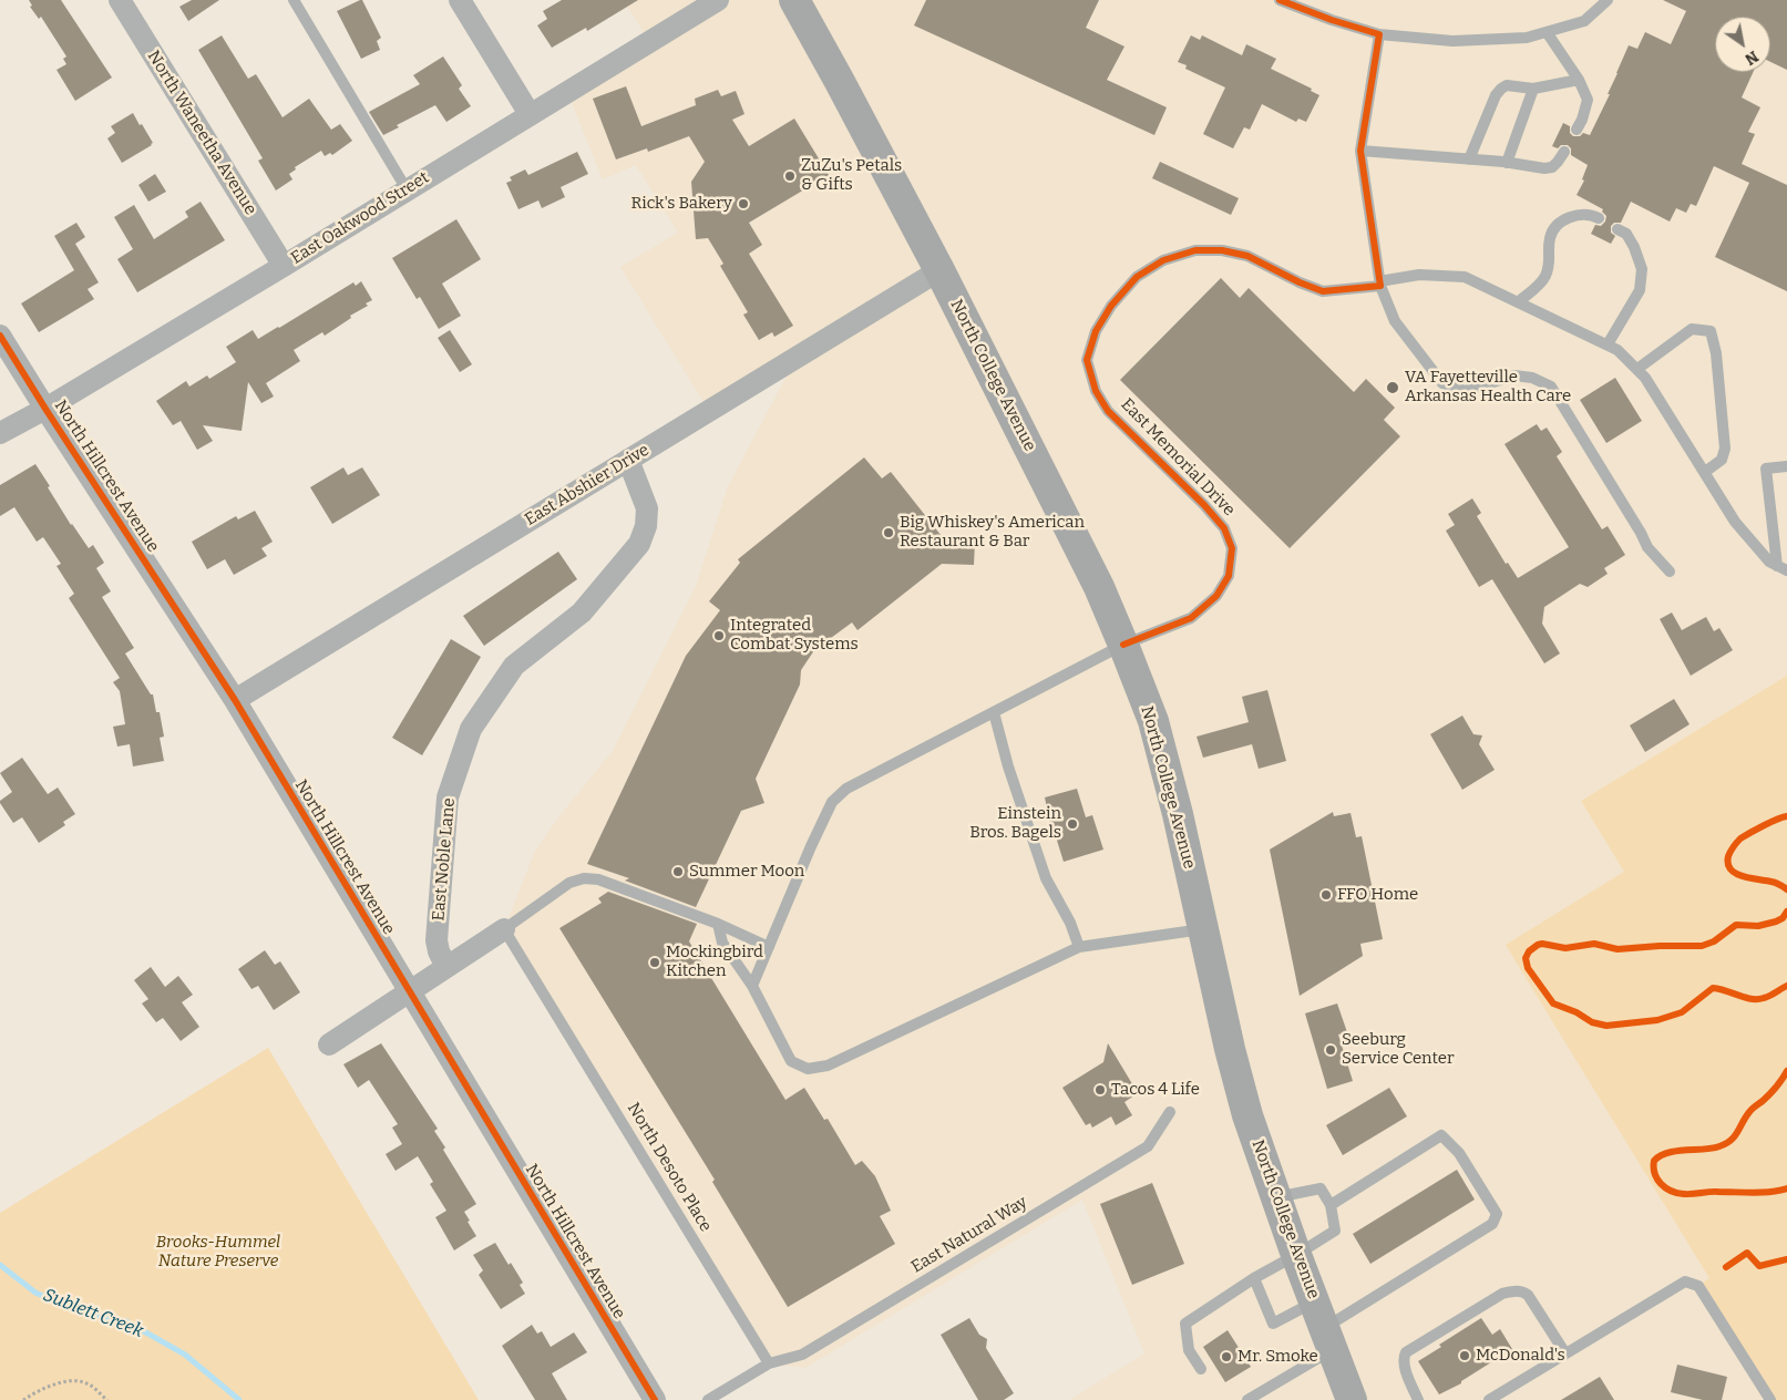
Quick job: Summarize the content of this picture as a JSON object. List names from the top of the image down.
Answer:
{
  "streets": {
    "main road": ["North College Avenue"],
    "street": [
      "North Waneetha Avenue",
      "East Oakwood Street",
      "North Hillcrest Avenue",
      "East Abshier Drive",
      "East Noble Lane"
    ],
    "lane": ["East Memorial Drive", "North Desoto Place", "East Natural Way"]
  },
  "crossings": [
    ["North Waneetha Avenue", "East Oakwood Street"],
    ["East Oakwood Street", "North Hillcrest Avenue"],
    ["North College Avenue", "East Memorial Drive"],
    ["North College Avenue", "East Abshier Drive"],
    ["North Hillcrest Avenue", "East Abshier Drive"],
    ["East Abshier Drive", "East Noble Lane"],
    ["North Desoto Place", "East Natural Way"]
  ],
  "water": ["Sublett Creek"],
  "parks": ["Brooks-Hummel Nature Preserve"],
  "places": [
    "ZuZu's Petals & Gifts",
    "Rick's Bakery",
    "VA Fayetteville Arkansas Health Care",
    "Big Whiskey's American Restaurant & Bar",
    "Integrated Combat Systems",
    "Einstein Bros. Bagels",
    "Summer Moon",
    "FFO Home",
    "Mockingbird Kitchen",
    "Seeburg Service Center",
    "Tacos 4 Life",
    "McDonald's",
    "Mr. Smoke"
  ],
  "north": "bottom right"
}
